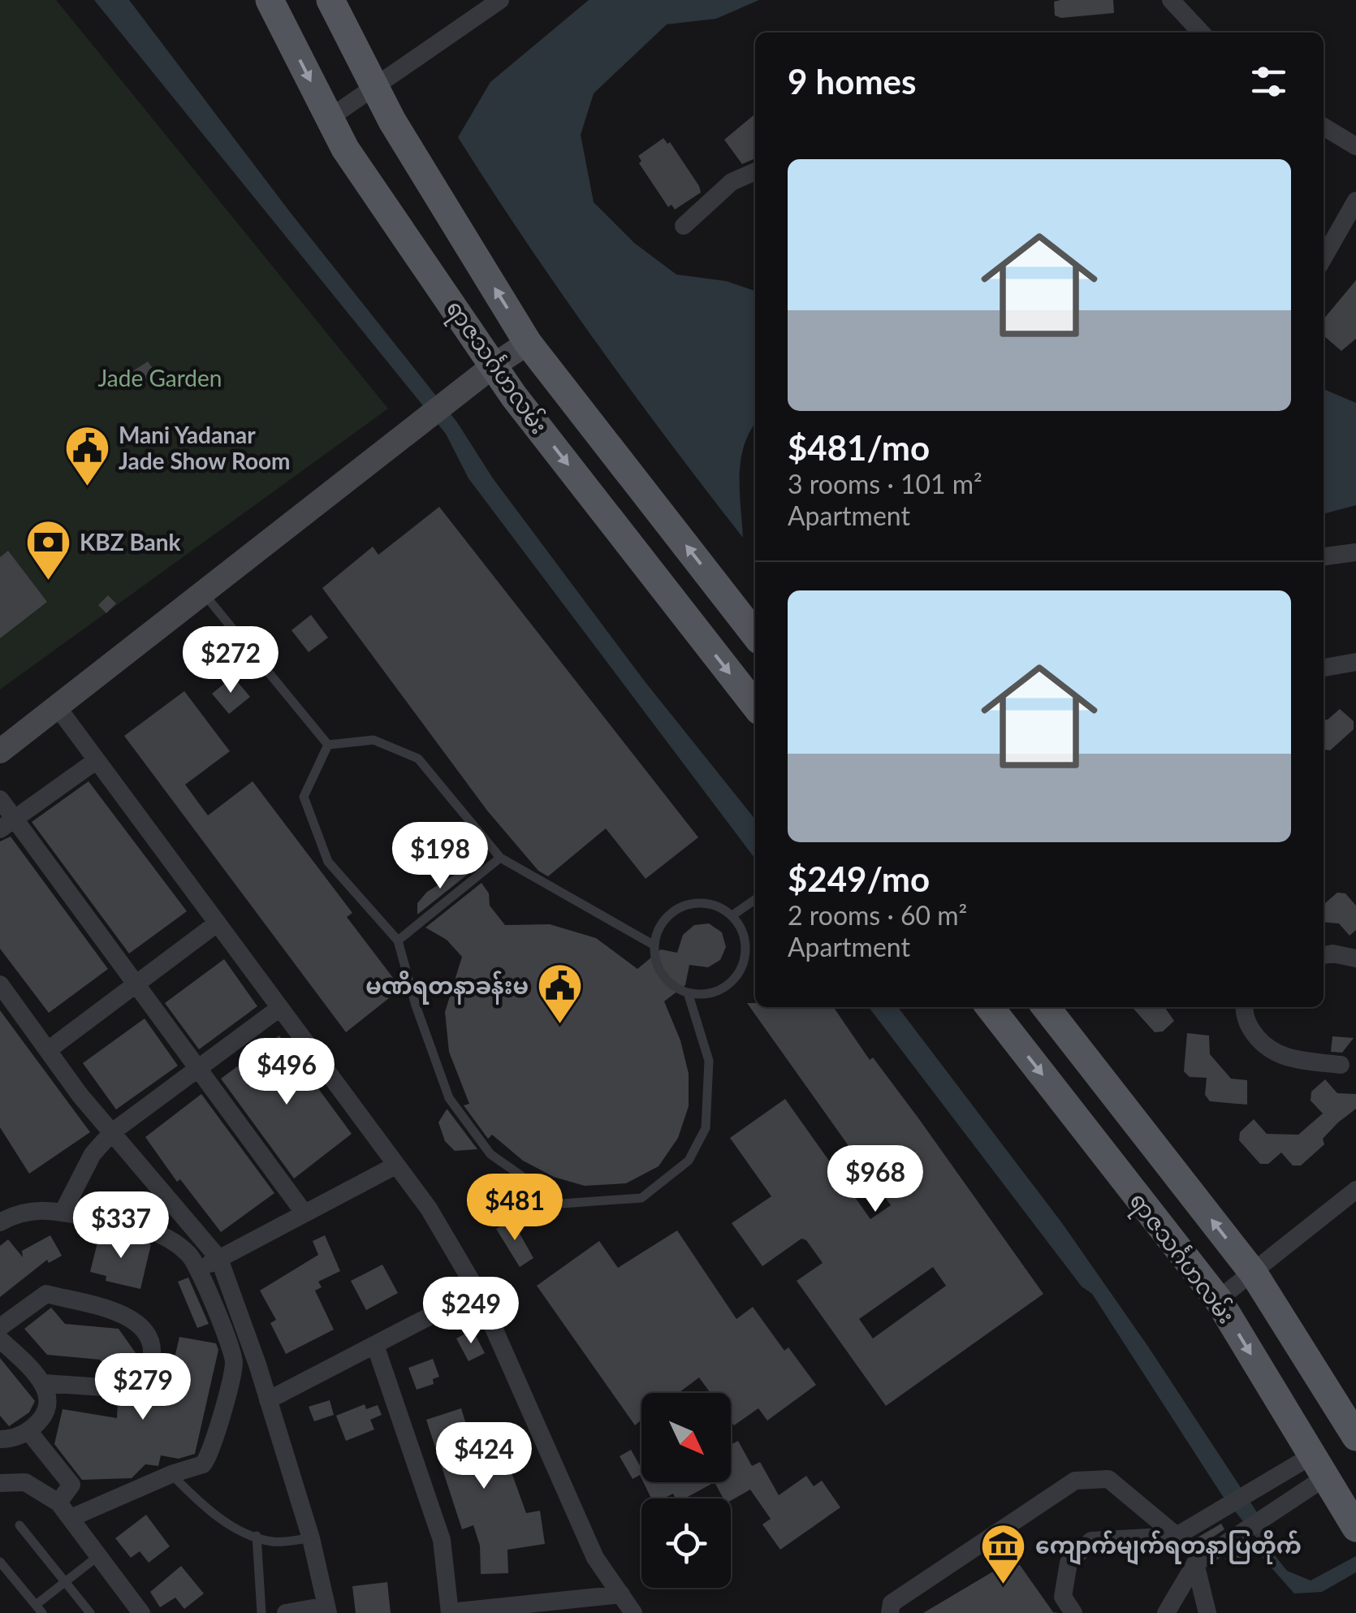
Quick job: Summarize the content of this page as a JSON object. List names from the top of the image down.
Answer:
{
  "streets": {
    "main road": ["ရာဇသင်္ဂဟလမ်း"]
  },
  "parks": ["Jade Garden"],
  "places": {
    "public building": ["Mani Yadanar Jade Show Room", "မဏိရတနာခန်းမ"],
    "bank": ["KBZ Bank"],
    "museum": ["ကျောက်မျက်ရတနာပြတိုက်"]
  },
  "north": "bottom right",
  "page": {
    "heading": "9 homes",
    "list": [
      {
        "name": "$481/mo",
        "note": "3 rooms · 101 m² · Apartment"
      },
      {
        "name": "$249/mo",
        "note": "2 rooms · 60 m² · Apartment"
      }
    ],
    "price": [
      "$272",
      "$198",
      "$496",
      "$968",
      "$481",
      "$337",
      "$249",
      "$279",
      "$424"
    ]
  }
}
